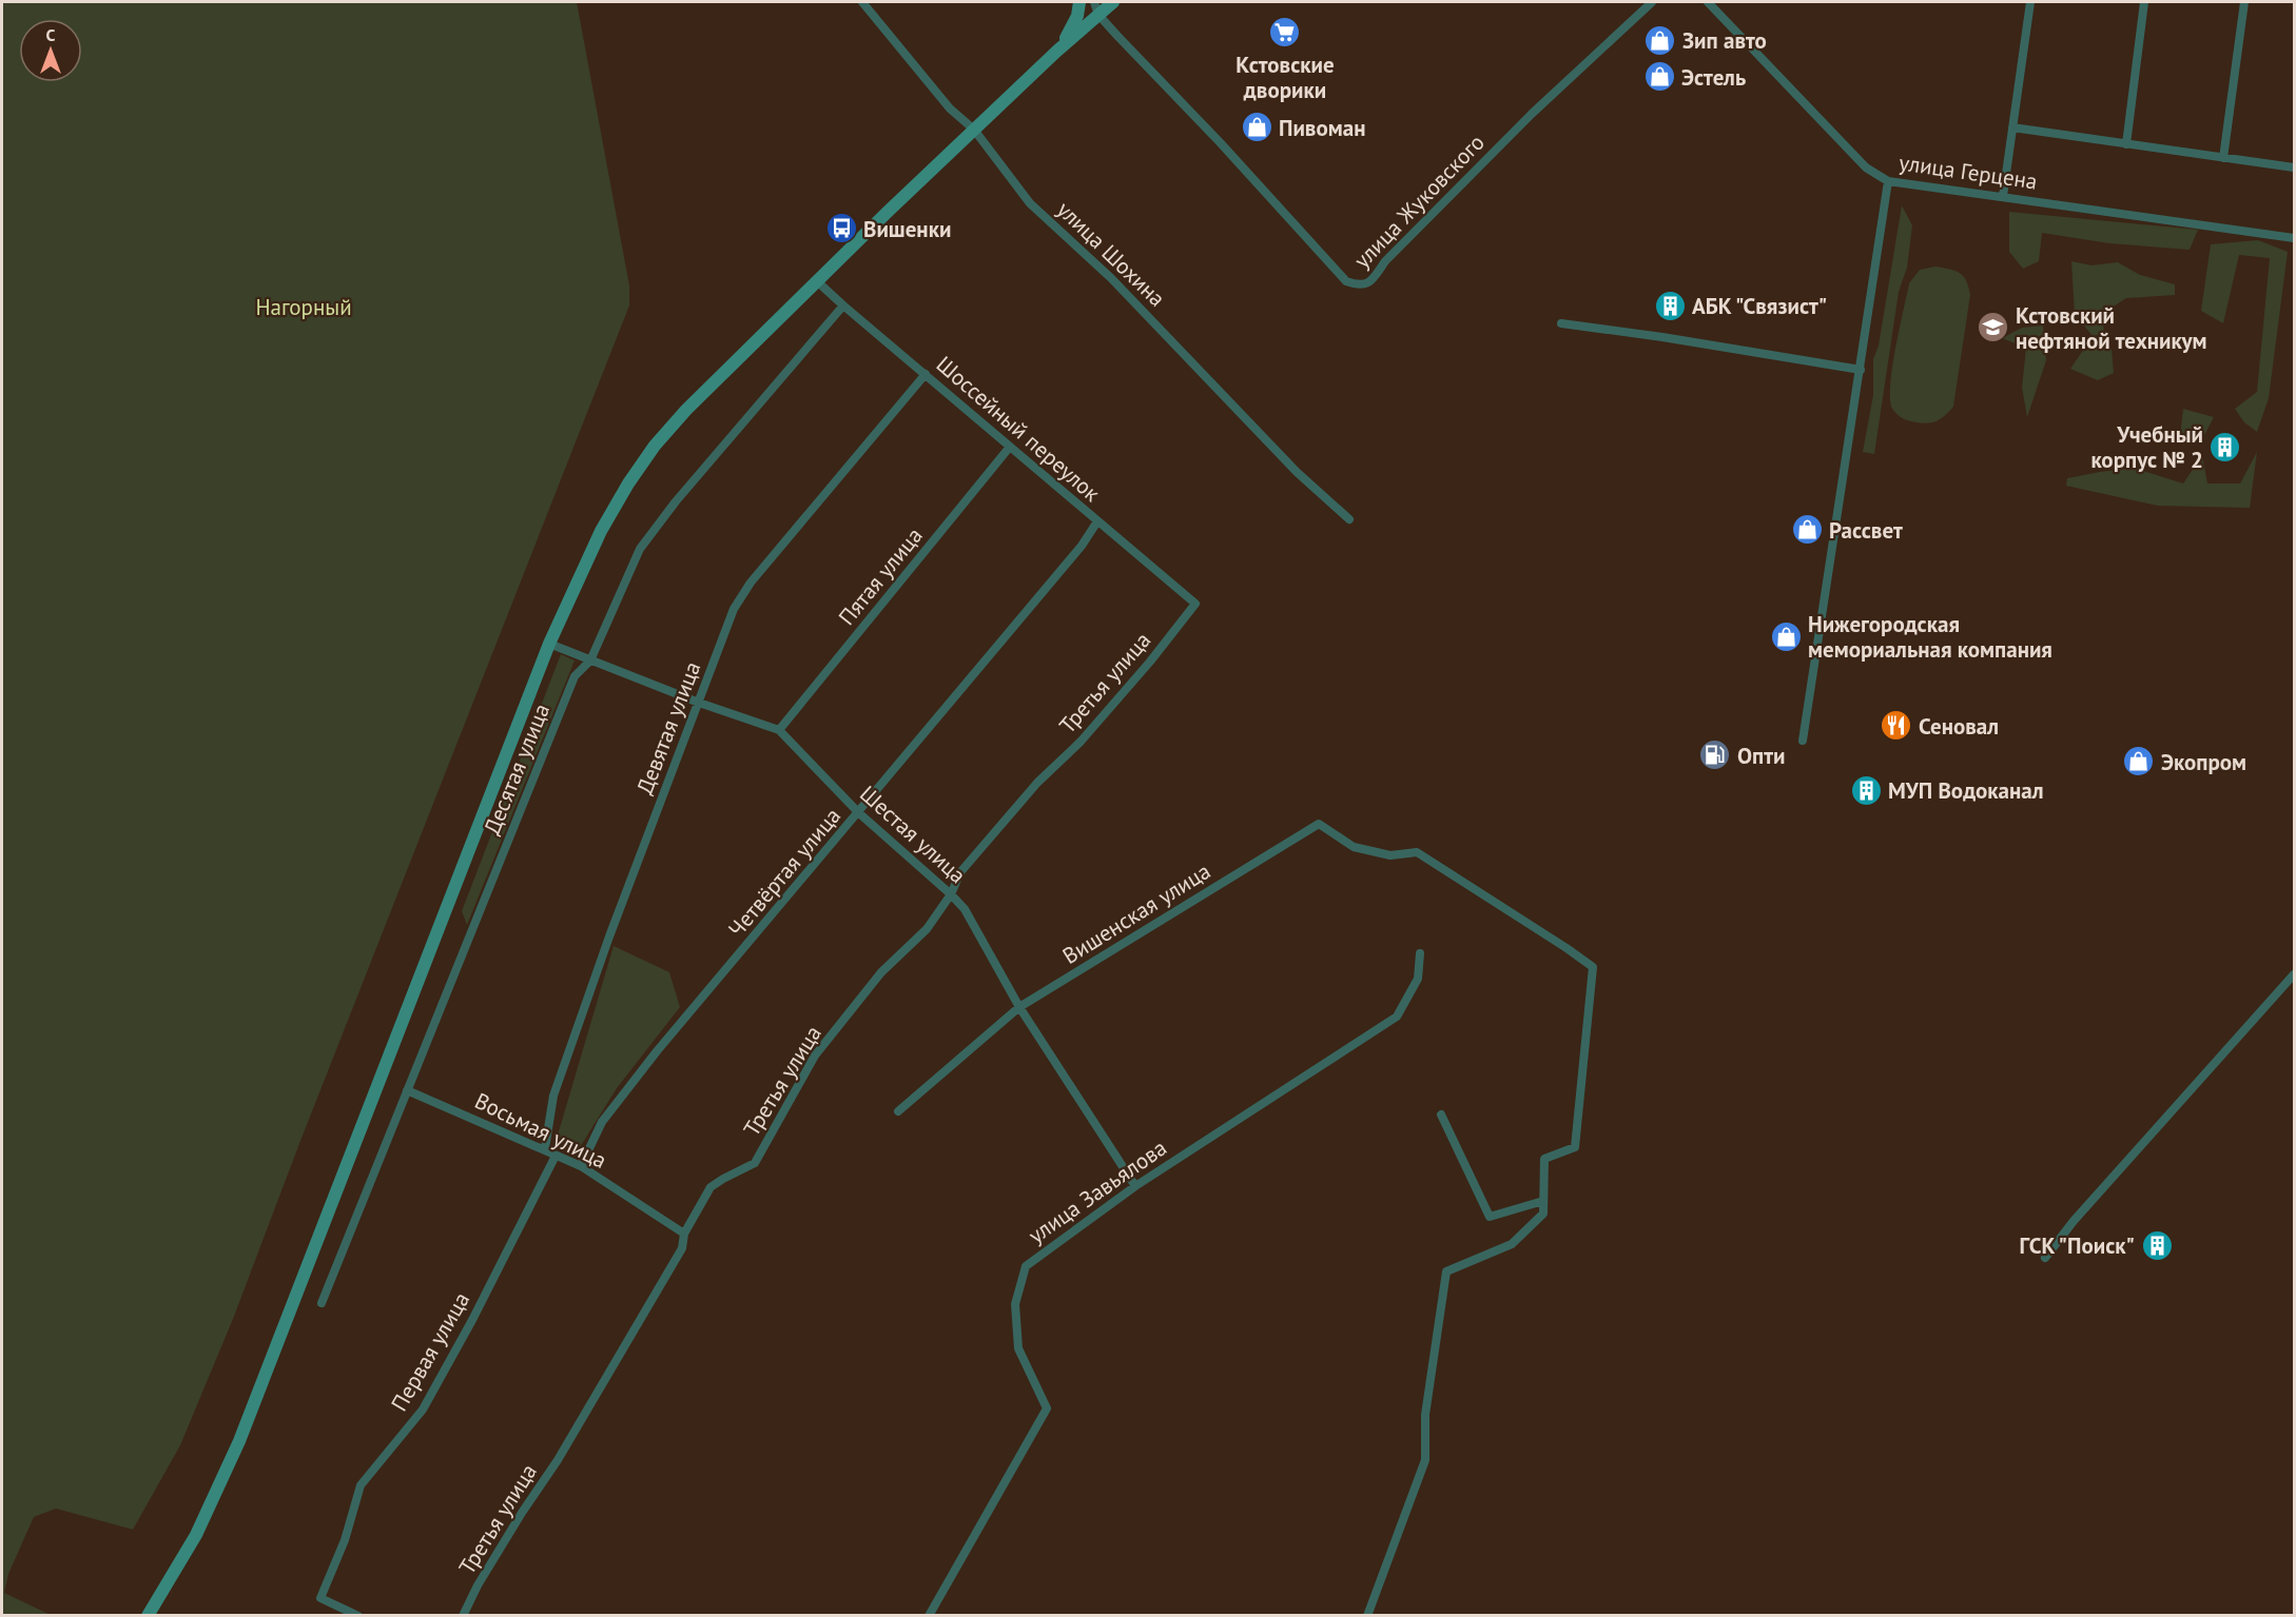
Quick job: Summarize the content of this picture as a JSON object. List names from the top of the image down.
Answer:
{
  "streets": {
    "street": [
      "улица Герцена",
      "улица Жуковского",
      "улица Шохина",
      "Шоссейный переулок",
      "Пятая улица",
      "Третья улица",
      "Девятая улица",
      "Десятая улица",
      "Шестая улица",
      "Четвёртая улица",
      "Вишенская улица",
      "Восьмая улица",
      "улица Завьялова",
      "Первая улица"
    ]
  },
  "crossings": [
    ["Шоссейный переулок", "Пятая улица"],
    ["Шоссейный переулок", "Третья улица"],
    ["Шоссейный переулок", "Девятая улица"],
    ["Шоссейный переулок", "Десятая улица"],
    ["Шоссейный переулок", "Четвёртая улица"],
    ["Пятая улица", "Шестая улица"],
    ["Третья улица", "Шестая улица"],
    ["Третья улица", "Восьмая улица"],
    ["Девятая улица", "Шестая улица"],
    ["Девятая улица", "Восьмая улица"],
    ["Десятая улица", "Шестая улица"],
    ["Десятая улица", "Восьмая улица"],
    ["Шестая улица", "Четвёртая улица"],
    ["Шестая улица", "Вишенская улица"],
    ["Шестая улица", "улица Завьялова"],
    ["Четвёртая улица", "Восьмая улица"],
    ["Восьмая улица", "Первая улица"]
  ],
  "parks": ["Нагорный"],
  "places": {
    "supermarket": ["Кстовские дворики"],
    "shop": [
      "Зип авто",
      "Эстель",
      "Пивоман",
      "Рассвет",
      "Нижегородская мемориальная компания",
      "Экопром"
    ],
    "bus stop": ["Вишенки"],
    "building": [
      "АБК \"Связист\"",
      "Учебный корпус № 2",
      "МУП Водоканал",
      "ГСК \"Поиск\""
    ],
    "school or university": ["Кстовский нефтяной техникум"],
    "restaurant": ["Сеновал"],
    "fuel station": ["Опти"]
  },
  "north": "top"
}
